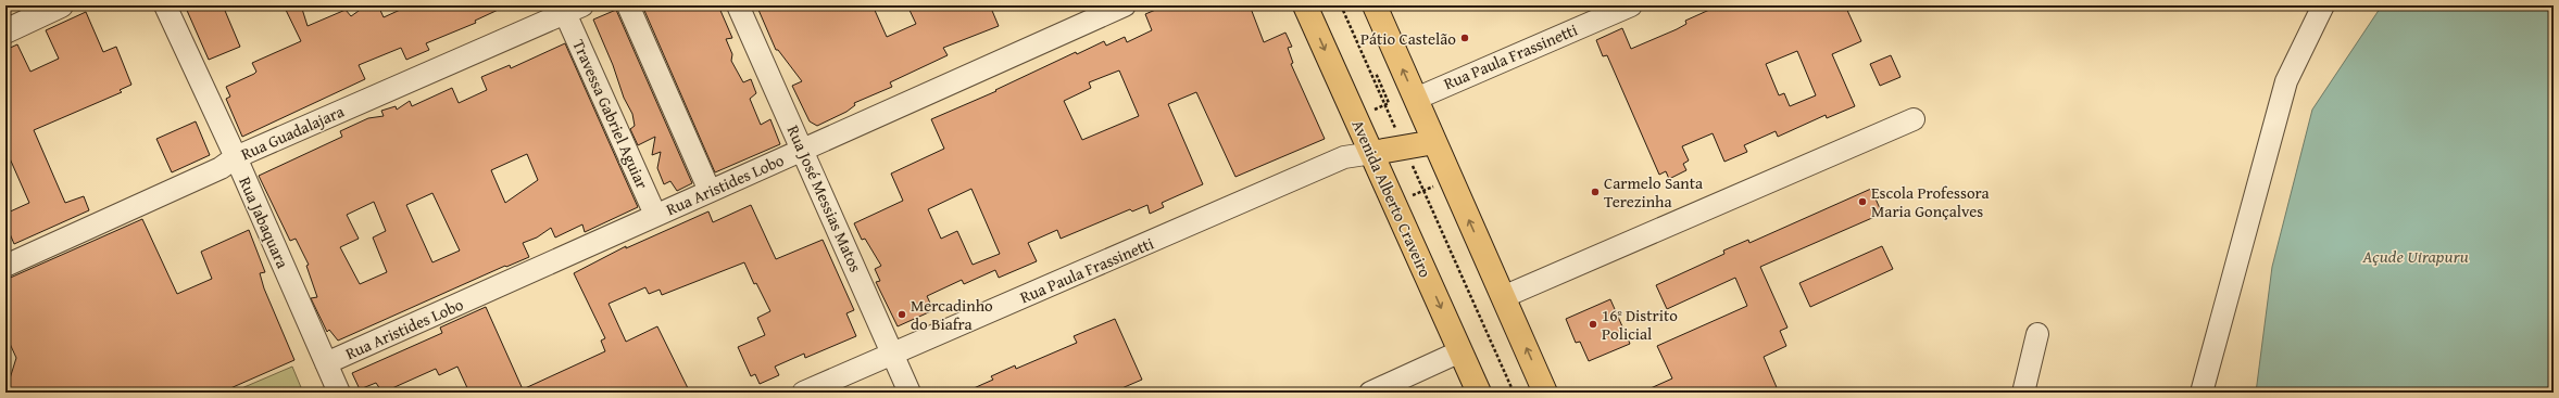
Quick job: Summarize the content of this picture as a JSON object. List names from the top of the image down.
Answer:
{
  "streets": {
    "main road": ["Avenida Alberto Craveiro"],
    "street": [
      "Rua Paula Frassinetti",
      "Travessa Gabriel Aguiar",
      "Rua Guadalajara",
      "Rua Aristides Lobo",
      "Rua José Messias Matos",
      "Rua Jabaquara"
    ]
  },
  "crossings": [
    ["Rua Paula Frassinetti", "Rua José Messias Matos"],
    ["Rua Paula Frassinetti", "Avenida Alberto Craveiro"],
    ["Travessa Gabriel Aguiar", "Rua Guadalajara"],
    ["Travessa Gabriel Aguiar", "Rua Aristides Lobo"],
    ["Rua Guadalajara", "Rua Jabaquara"],
    ["Rua Aristides Lobo", "Rua José Messias Matos"],
    ["Rua Aristides Lobo", "Rua Jabaquara"]
  ],
  "water": ["Açude Uirapuru"],
  "places": [
    "Pátio Castelão",
    "Carmelo Santa Terezinha",
    "Escola Professora Maria Gonçalves",
    "Mercadinho do Biafra",
    "16º Distrito Policial"
  ]
}
